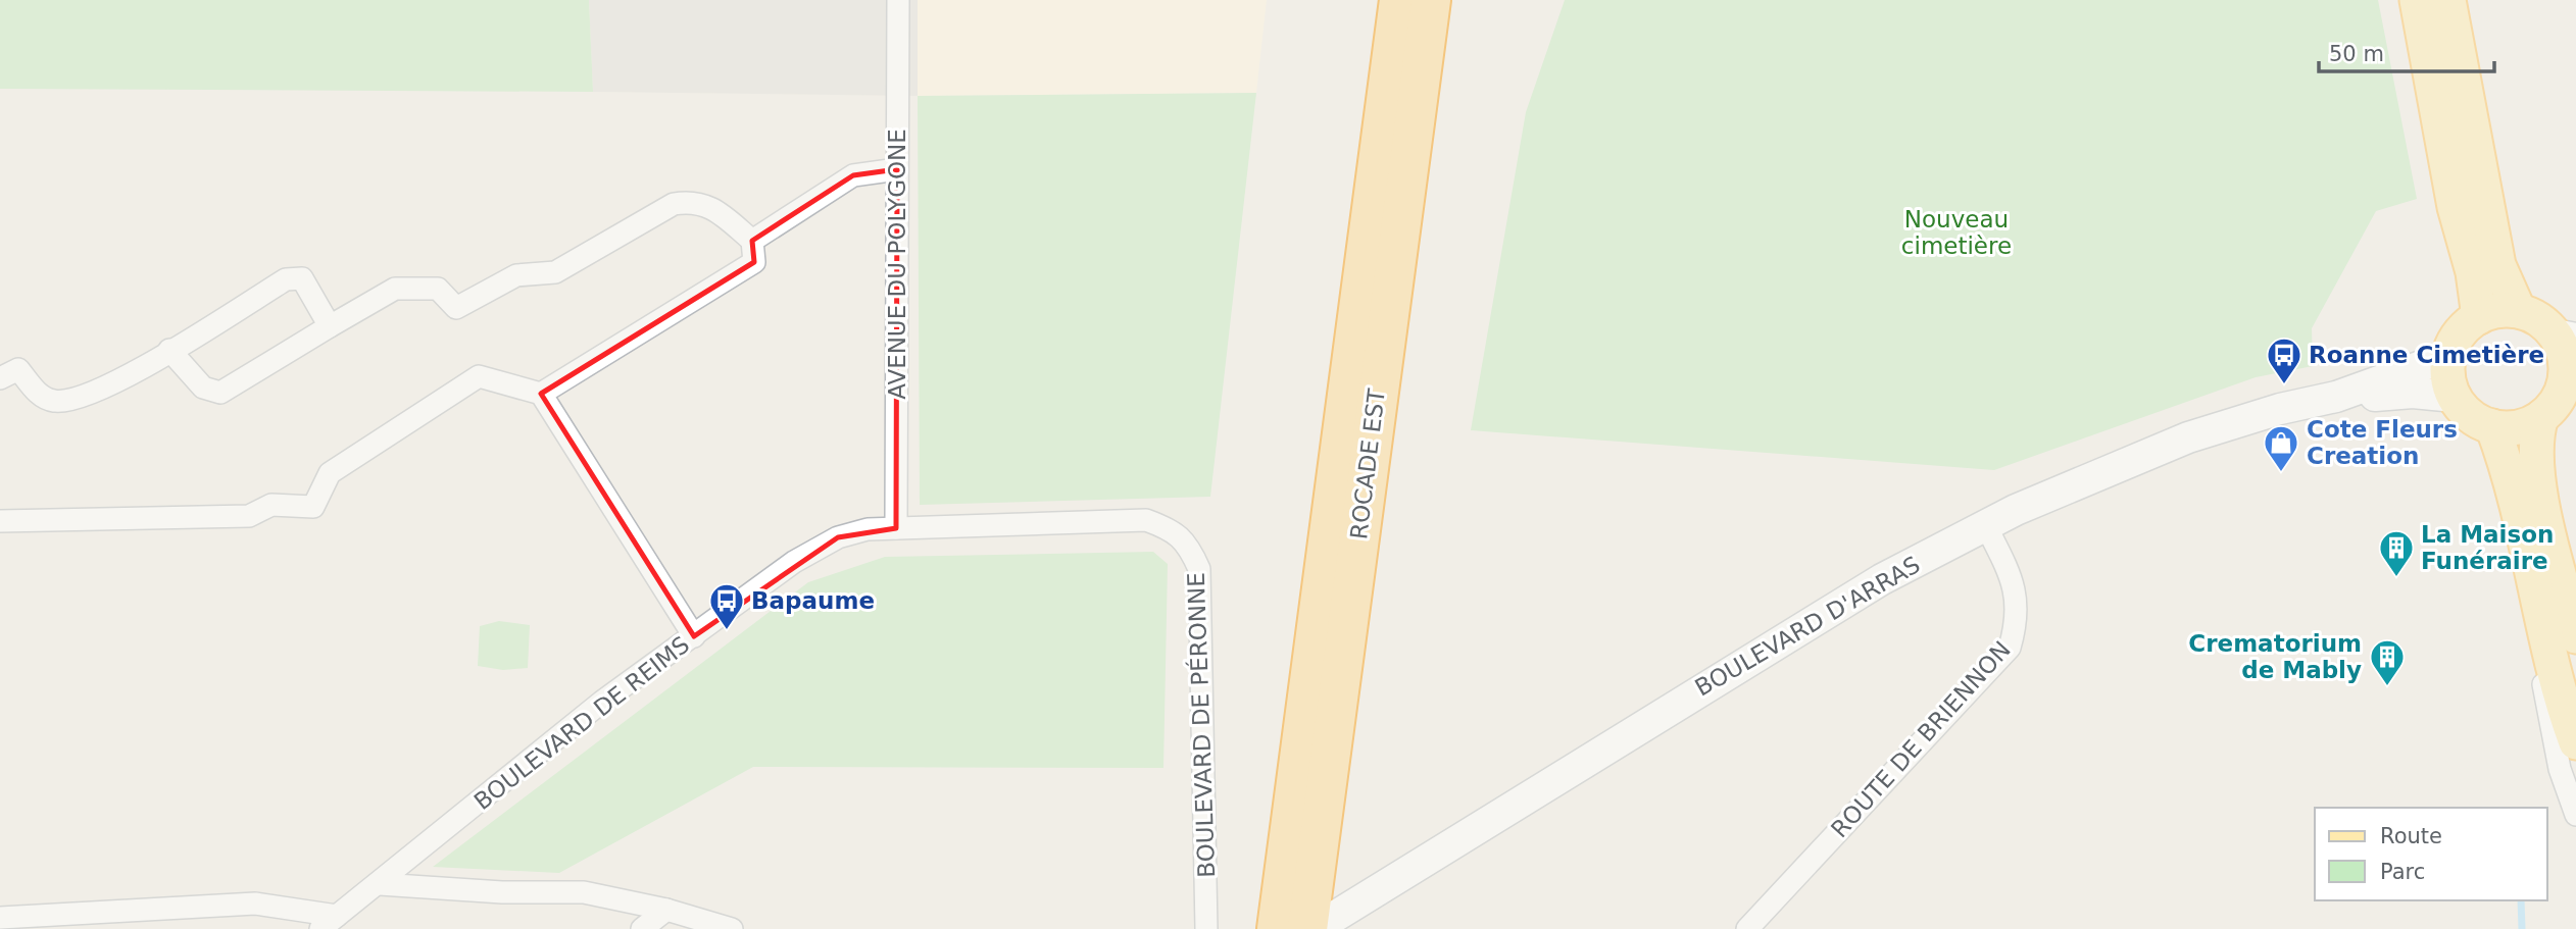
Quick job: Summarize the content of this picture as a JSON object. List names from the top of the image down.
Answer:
{
  "streets": {
    "highway": ["ROCADE EST"],
    "main road": ["BOULEVARD D'ARRAS"],
    "street": [
      "AVENUE DU POLYGONE",
      "BOULEVARD DE REIMS",
      "BOULEVARD DE PÉRONNE",
      "ROUTE DE BRIENNON"
    ]
  },
  "crossings": [
    ["AVENUE DU POLYGONE", "BOULEVARD DE REIMS"],
    ["BOULEVARD D'ARRAS", "ROUTE DE BRIENNON"],
    ["BOULEVARD DE REIMS", "BOULEVARD DE PÉRONNE"]
  ],
  "parks": ["Nouveau cimetière"],
  "places": {
    "bus stop": ["Roanne Cimetière", "Bapaume"],
    "shop": ["Cote Fleurs Creation"],
    "building": ["La Maison Funéraire", "Crematorium de Mably"]
  },
  "legend": ["Route", "Parc"],
  "scale_bar": "50 m"
}
